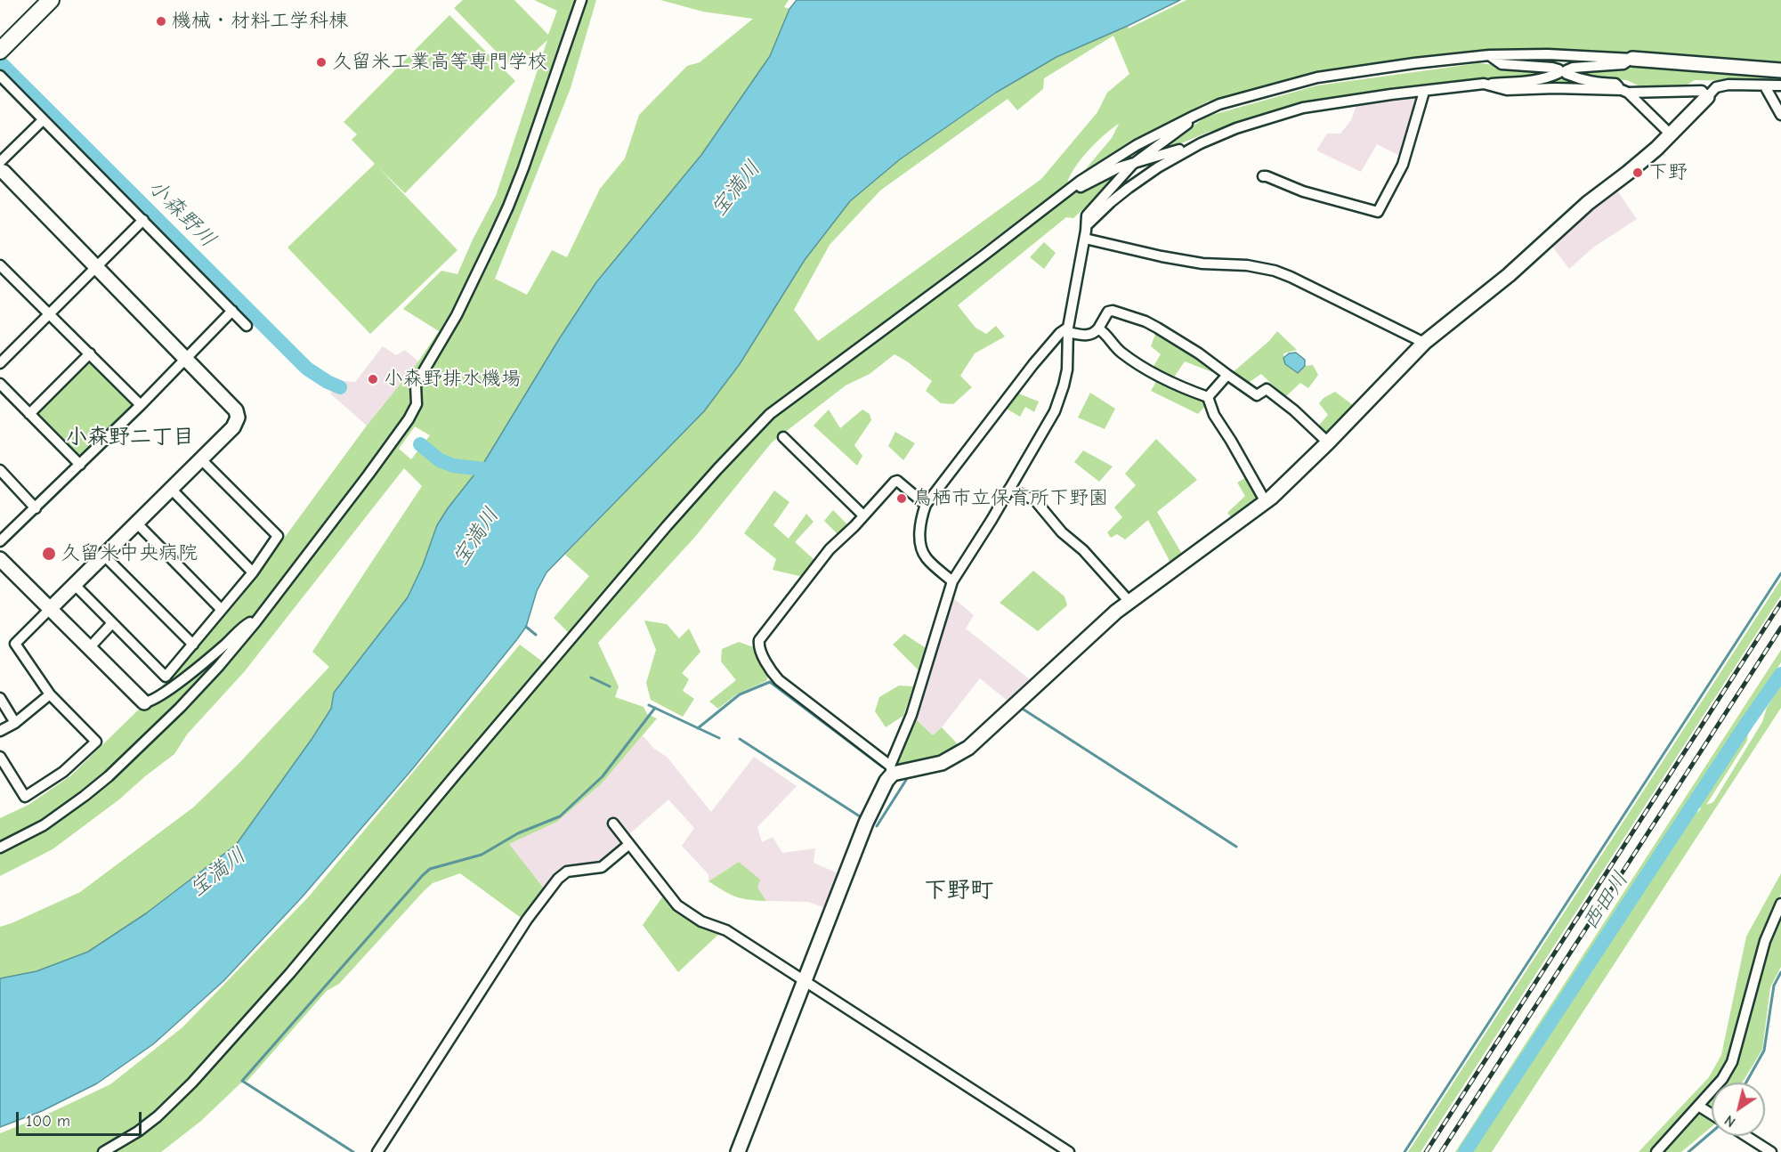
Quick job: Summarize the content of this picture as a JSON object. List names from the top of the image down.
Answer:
{
  "districts": ["小森野二丁目", "下野町"],
  "water": ["宝満川", "小森野川", "西田川"],
  "places": [
    "機械・材料工学科棟",
    "久留米工業高等専門学校",
    "下野",
    "小森野排水機場",
    "鳥栖市立保育所下野園",
    "久留米中央病院"
  ],
  "scale_bar": "100 m",
  "north": "bottom left"
}
